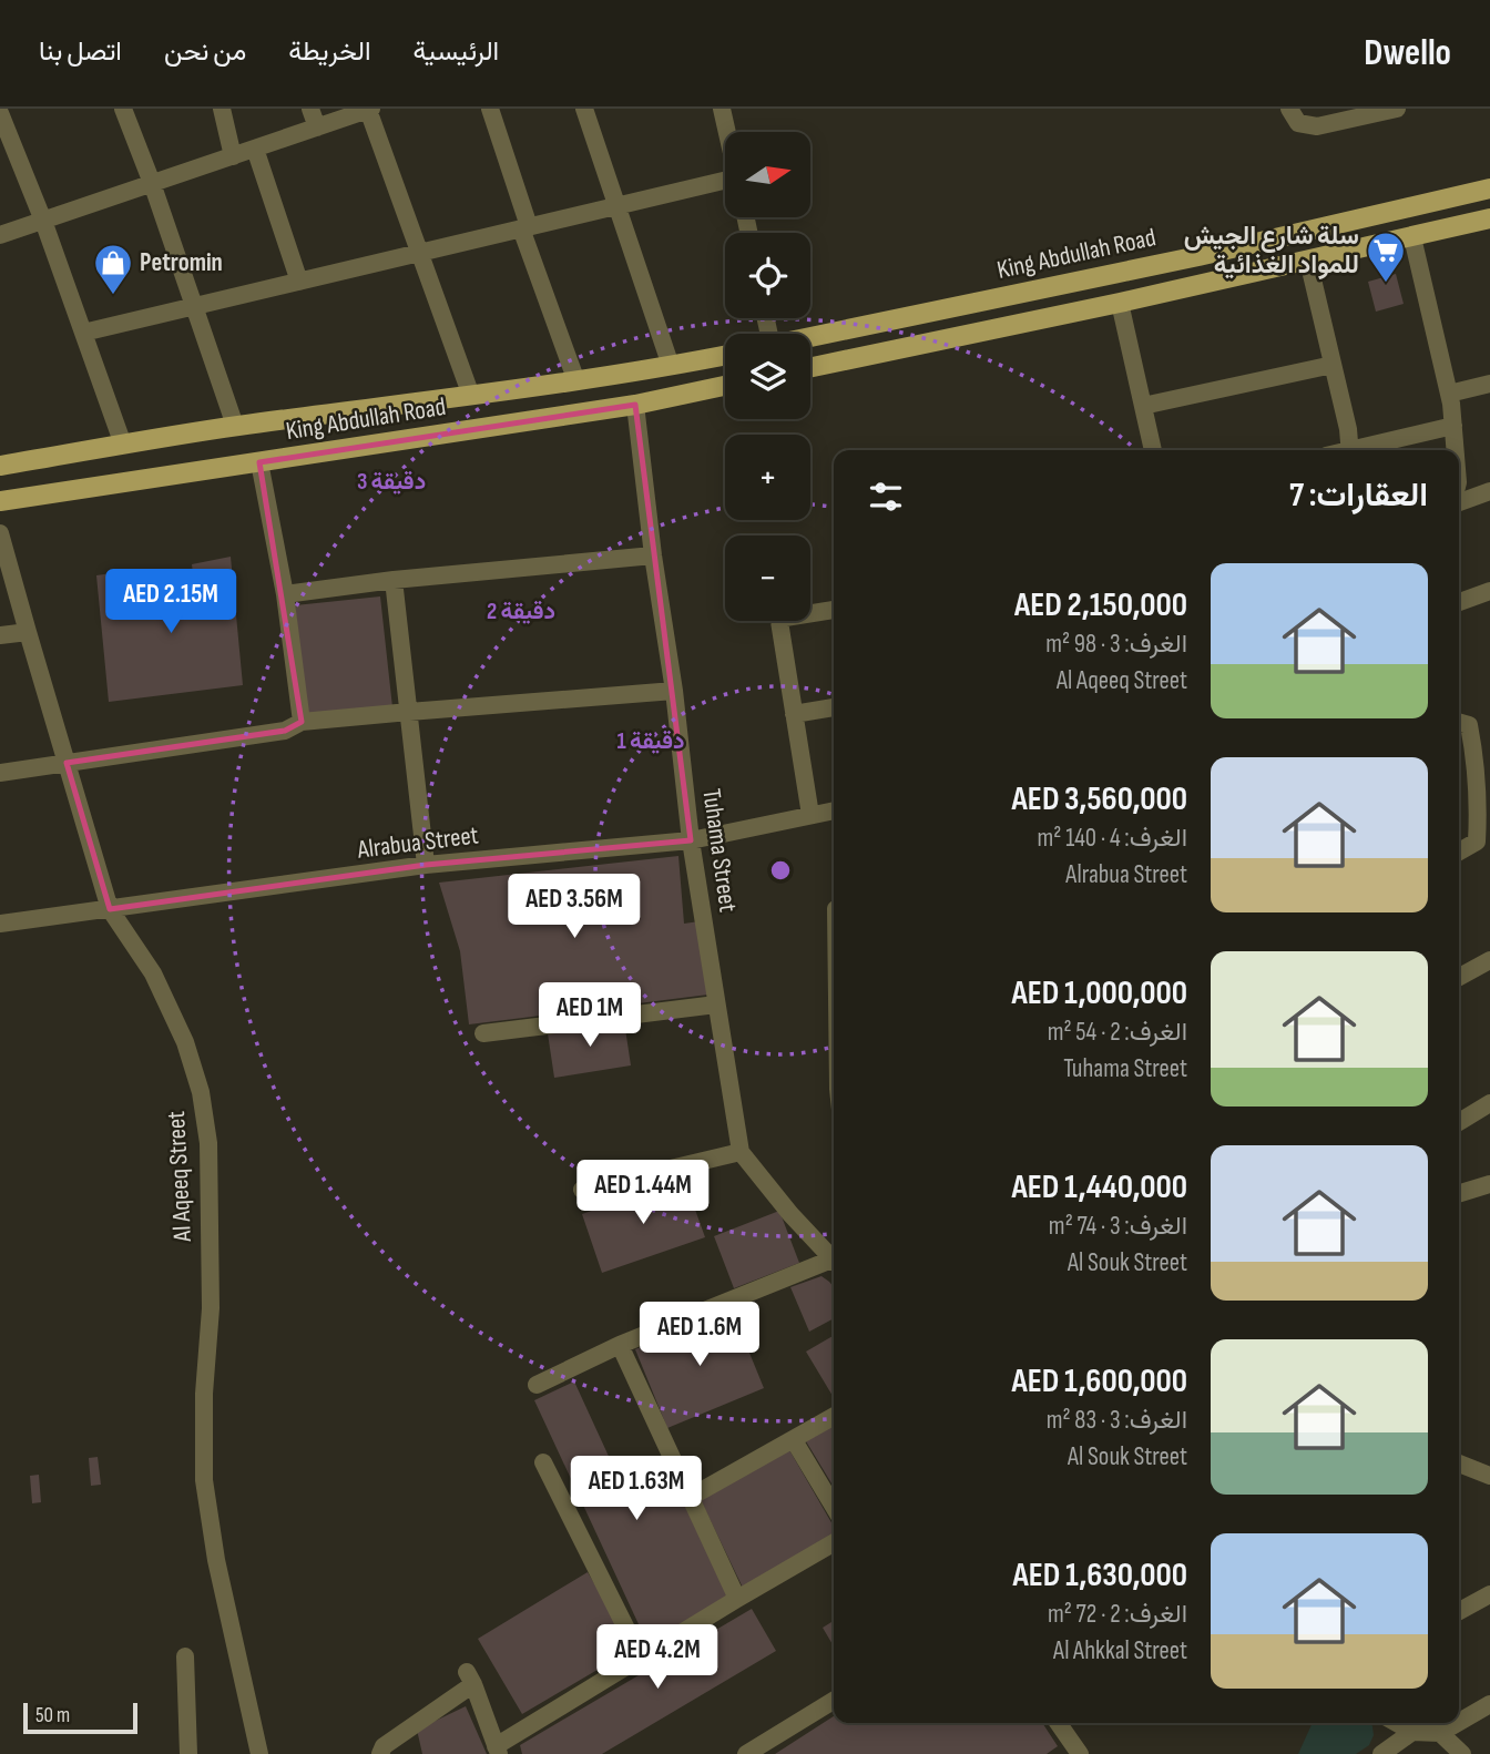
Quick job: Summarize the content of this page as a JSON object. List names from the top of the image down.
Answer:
{
  "streets": {
    "main road": ["King Abdullah Road"],
    "street": ["Alrabua Street", "Tuhama Street", "Al Aqeeq Street"]
  },
  "crossings": [
    ["King Abdullah Road", "Tuhama Street"],
    ["Alrabua Street", "Tuhama Street"],
    ["Alrabua Street", "Al Aqeeq Street"]
  ],
  "places": {
    "supermarket": ["سلة شارع الجيش للمواد الغذائية"],
    "shop": ["Petromin"]
  },
  "scale_bar": "50 m",
  "north": "right",
  "page": {
    "header": "Dwello",
    "nav": [
      "الرئيسية",
      "الخريطة",
      "من نحن",
      "اتصل بنا"
    ],
    "map_buttons": ["+", "−"],
    "heading": "العقارات: 7",
    "list": [
      {
        "name": "AED 2,150,000",
        "note": "الغرف: 3 · 98 m² · Al Aqeeq Street"
      },
      {
        "name": "AED 3,560,000",
        "note": "الغرف: 4 · 140 m² · Alrabua Street"
      },
      {
        "name": "AED 1,000,000",
        "note": "الغرف: 2 · 54 m² · Tuhama Street"
      },
      {
        "name": "AED 1,440,000",
        "note": "الغرف: 3 · 74 m² · Al Souk Street"
      },
      {
        "name": "AED 1,600,000",
        "note": "الغرف: 3 · 83 m² · Al Souk Street"
      },
      {
        "name": "AED 1,630,000",
        "note": "الغرف: 2 · 72 m² · Al Ahkkal Street"
      }
    ],
    "price": [
      "AED 2.15M",
      "AED 3.56M",
      "AED 1M",
      "AED 1.44M",
      "AED 1.6M",
      "AED 1.63M",
      "AED 4.2M"
    ],
    "scale": "50 m"
  },
  "rings": ["3 دقيقة", "2 دقيقة", "1 دقيقة"]
}
